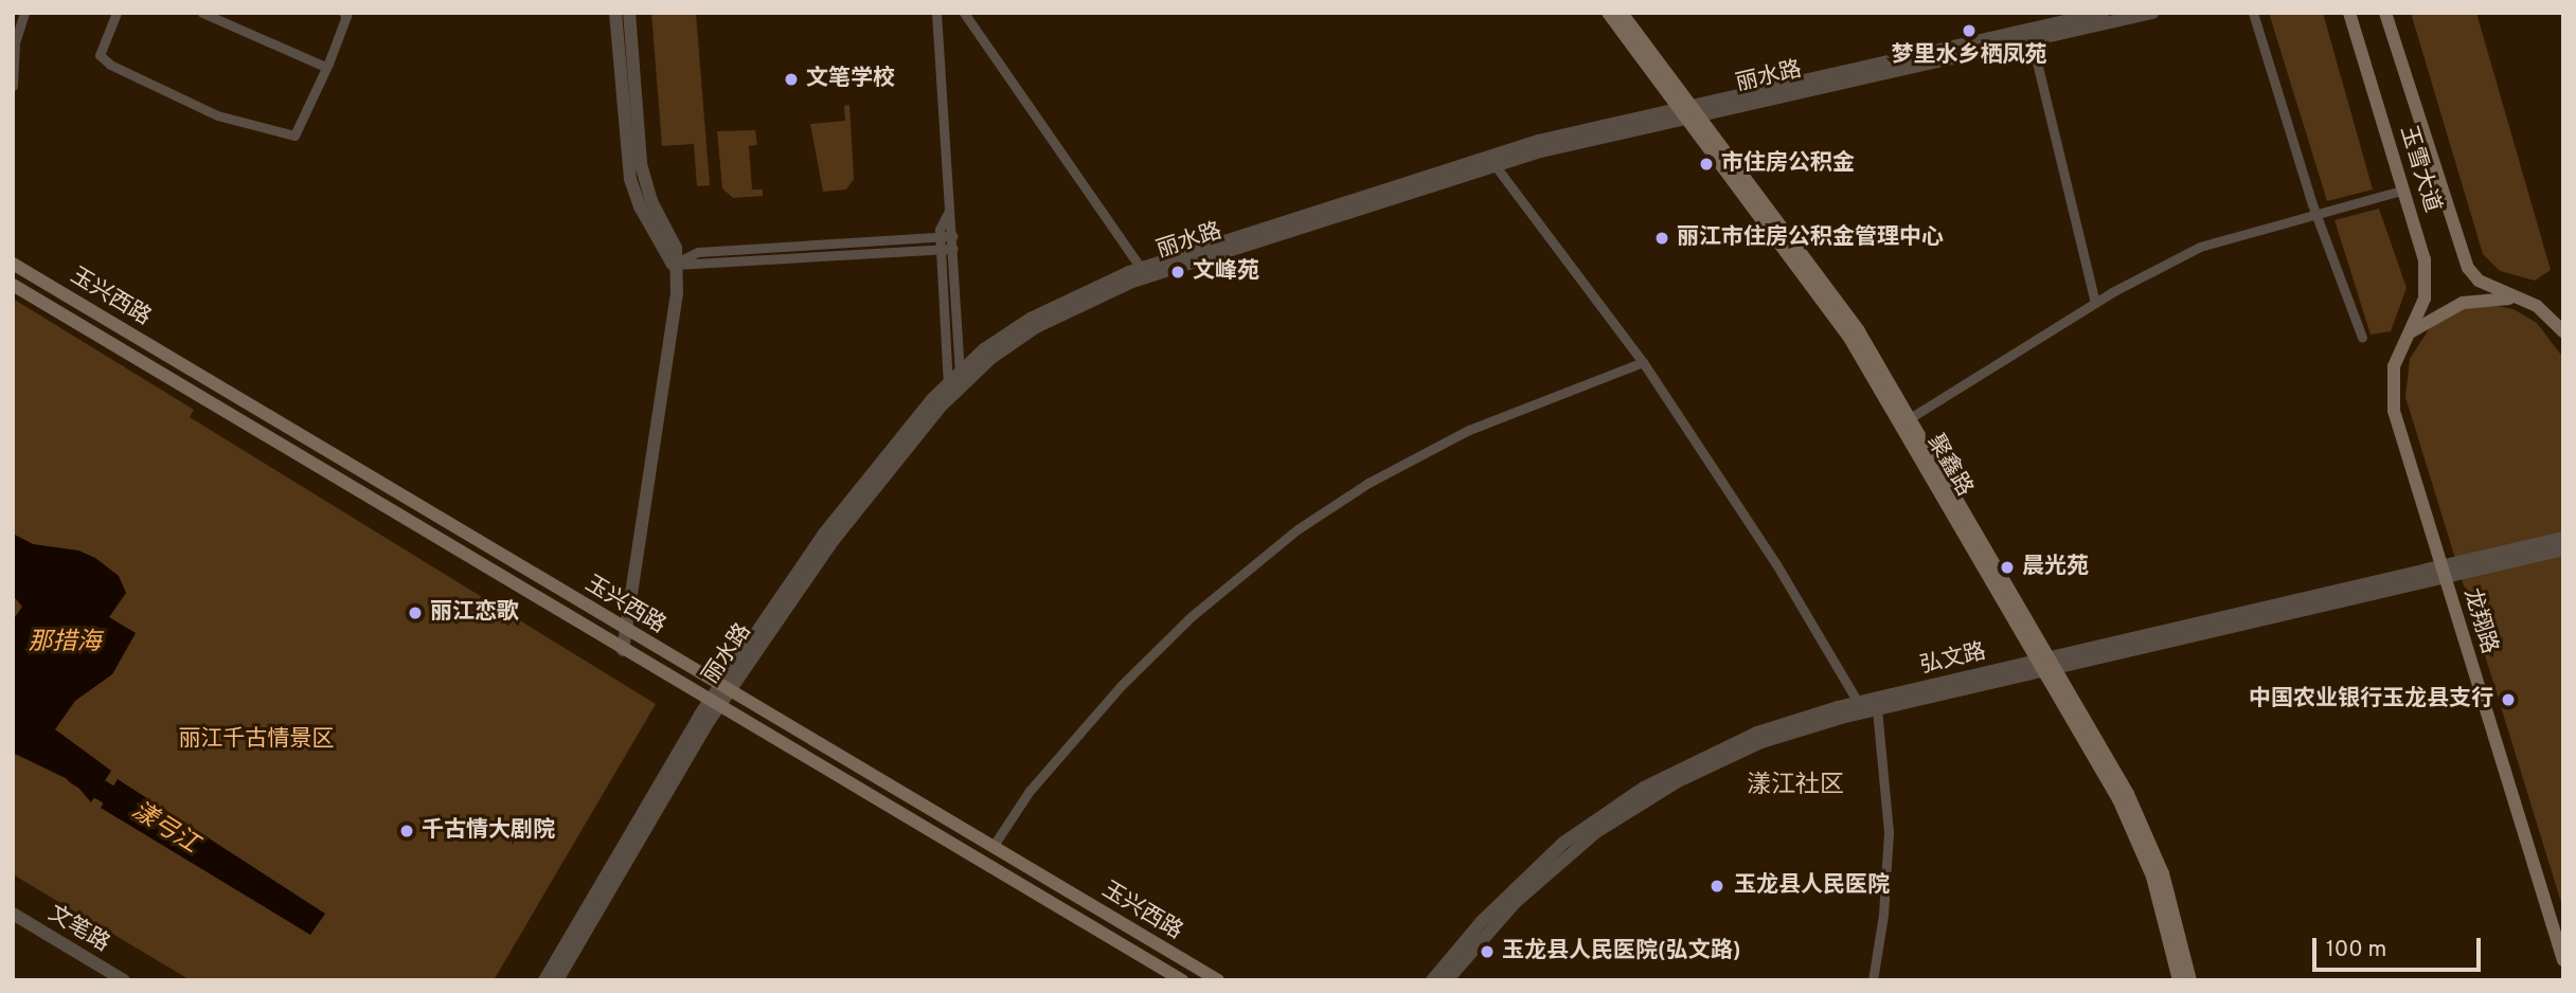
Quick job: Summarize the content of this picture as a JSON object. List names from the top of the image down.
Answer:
{
  "streets": {
    "main road": [
      "玉雪大道",
      "玉兴西路",
      "聚鑫路",
      "龙翔路"
    ],
    "street": ["丽水路", "弘文路", "文笔路"]
  },
  "crossings": [
    ["丽水路", "玉兴西路"],
    ["丽水路", "聚鑫路"],
    ["玉雪大道", "龙翔路"],
    ["聚鑫路", "弘文路"],
    ["龙翔路", "弘文路"]
  ],
  "districts": ["漾江社区"],
  "water": ["那措海", "漾弓江"],
  "parks": ["丽江千古情景区"],
  "places": [
    "梦里水乡栖凤苑",
    "文笔学校",
    "市住房公积金",
    "丽江市住房公积金管理中心",
    "文峰苑",
    "晨光苑",
    "丽江恋歌",
    "中国农业银行玉龙县支行",
    "千古情大剧院",
    "玉龙县人民医院",
    "玉龙县人民医院(弘文路)"
  ],
  "scale_bar": "100 m"
}
